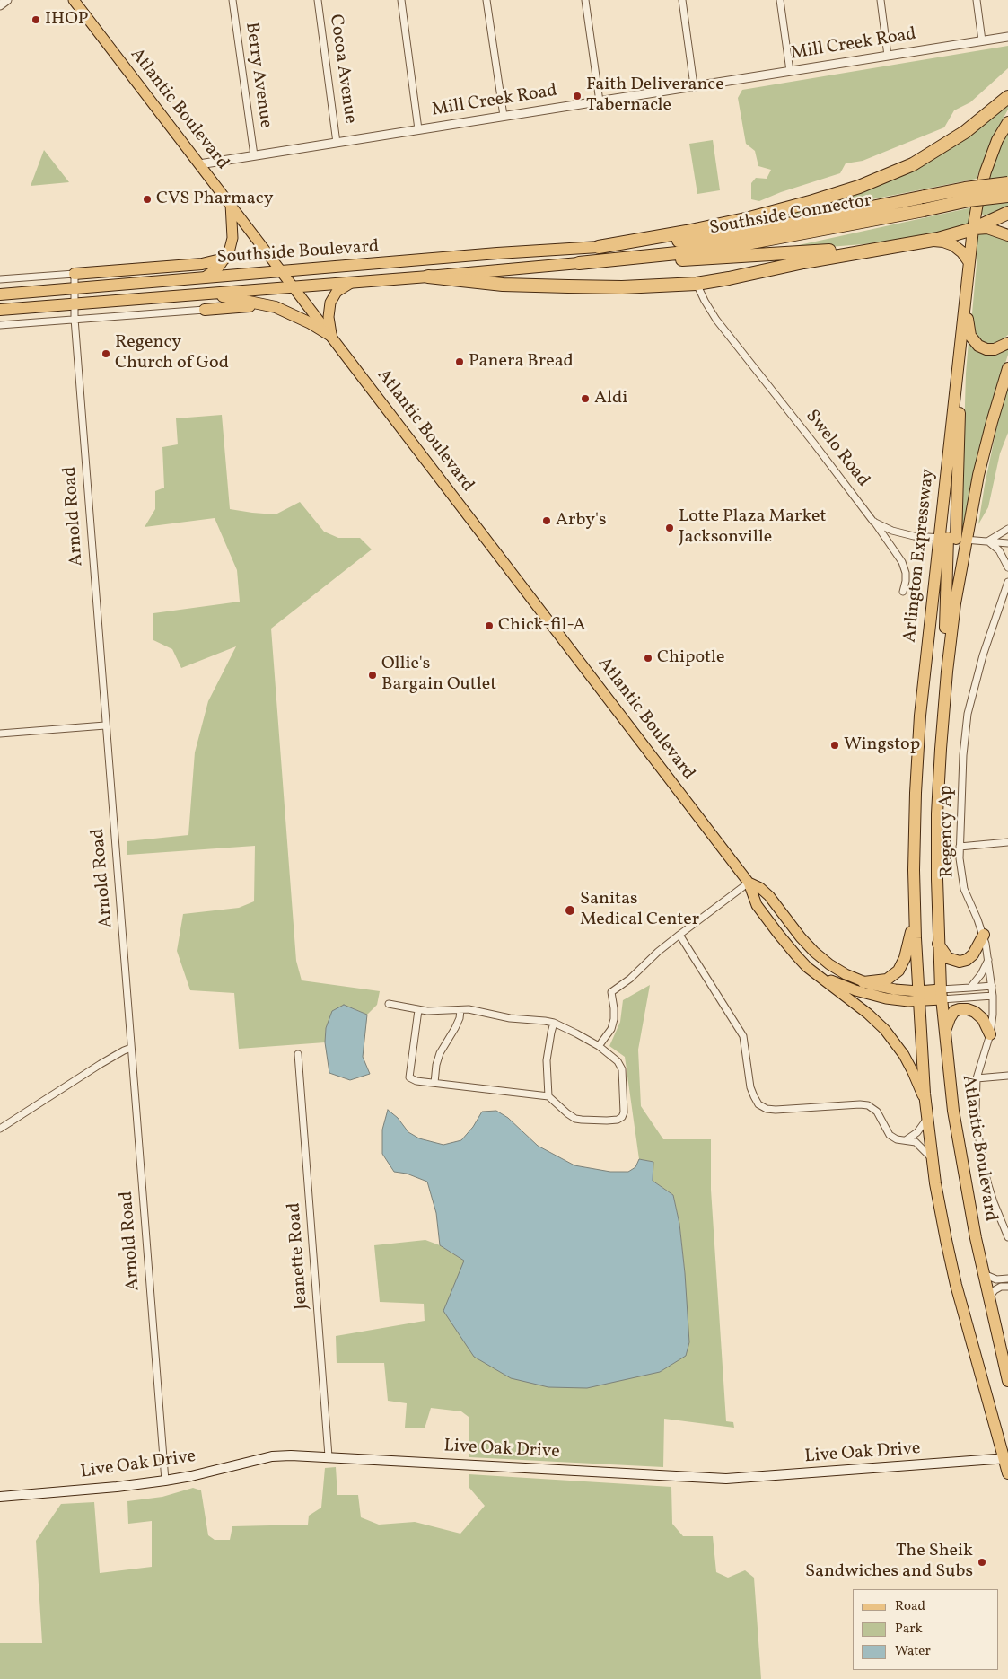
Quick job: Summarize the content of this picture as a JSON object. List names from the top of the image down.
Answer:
{
  "streets": {
    "highway": [
      "Atlantic Boulevard",
      "Southside Connector",
      "Southside Boulevard",
      "Arlington Expressway"
    ],
    "main road": ["Live Oak Drive"],
    "street": [
      "Mill Creek Road",
      "Cocoa Avenue",
      "Berry Avenue",
      "Swelo Road",
      "Arnold Road",
      "Regency Ap",
      "Jeanette Road"
    ]
  },
  "crossings": [
    ["Mill Creek Road", "Cocoa Avenue"],
    ["Mill Creek Road", "Berry Avenue"],
    ["Mill Creek Road", "Atlantic Boulevard"],
    ["Atlantic Boulevard", "Southside Boulevard"],
    ["Atlantic Boulevard", "Arlington Expressway"],
    ["Atlantic Boulevard", "Live Oak Drive"],
    ["Southside Connector", "Southside Boulevard"],
    ["Southside Boulevard", "Arnold Road"],
    ["Swelo Road", "Arlington Expressway"],
    ["Arnold Road", "Live Oak Drive"],
    ["Jeanette Road", "Live Oak Drive"]
  ],
  "places": [
    "IHOP",
    "Faith Deliverance Tabernacle",
    "CVS Pharmacy",
    "Regency Church of God",
    "Panera Bread",
    "Aldi",
    "Arby's",
    "Lotte Plaza Market Jacksonville",
    "Chick-fil-A",
    "Chipotle",
    "Ollie's Bargain Outlet",
    "Wingstop",
    "Sanitas Medical Center",
    "The Sheik Sandwiches and Subs"
  ],
  "legend": ["Road", "Park", "Water"]
}
